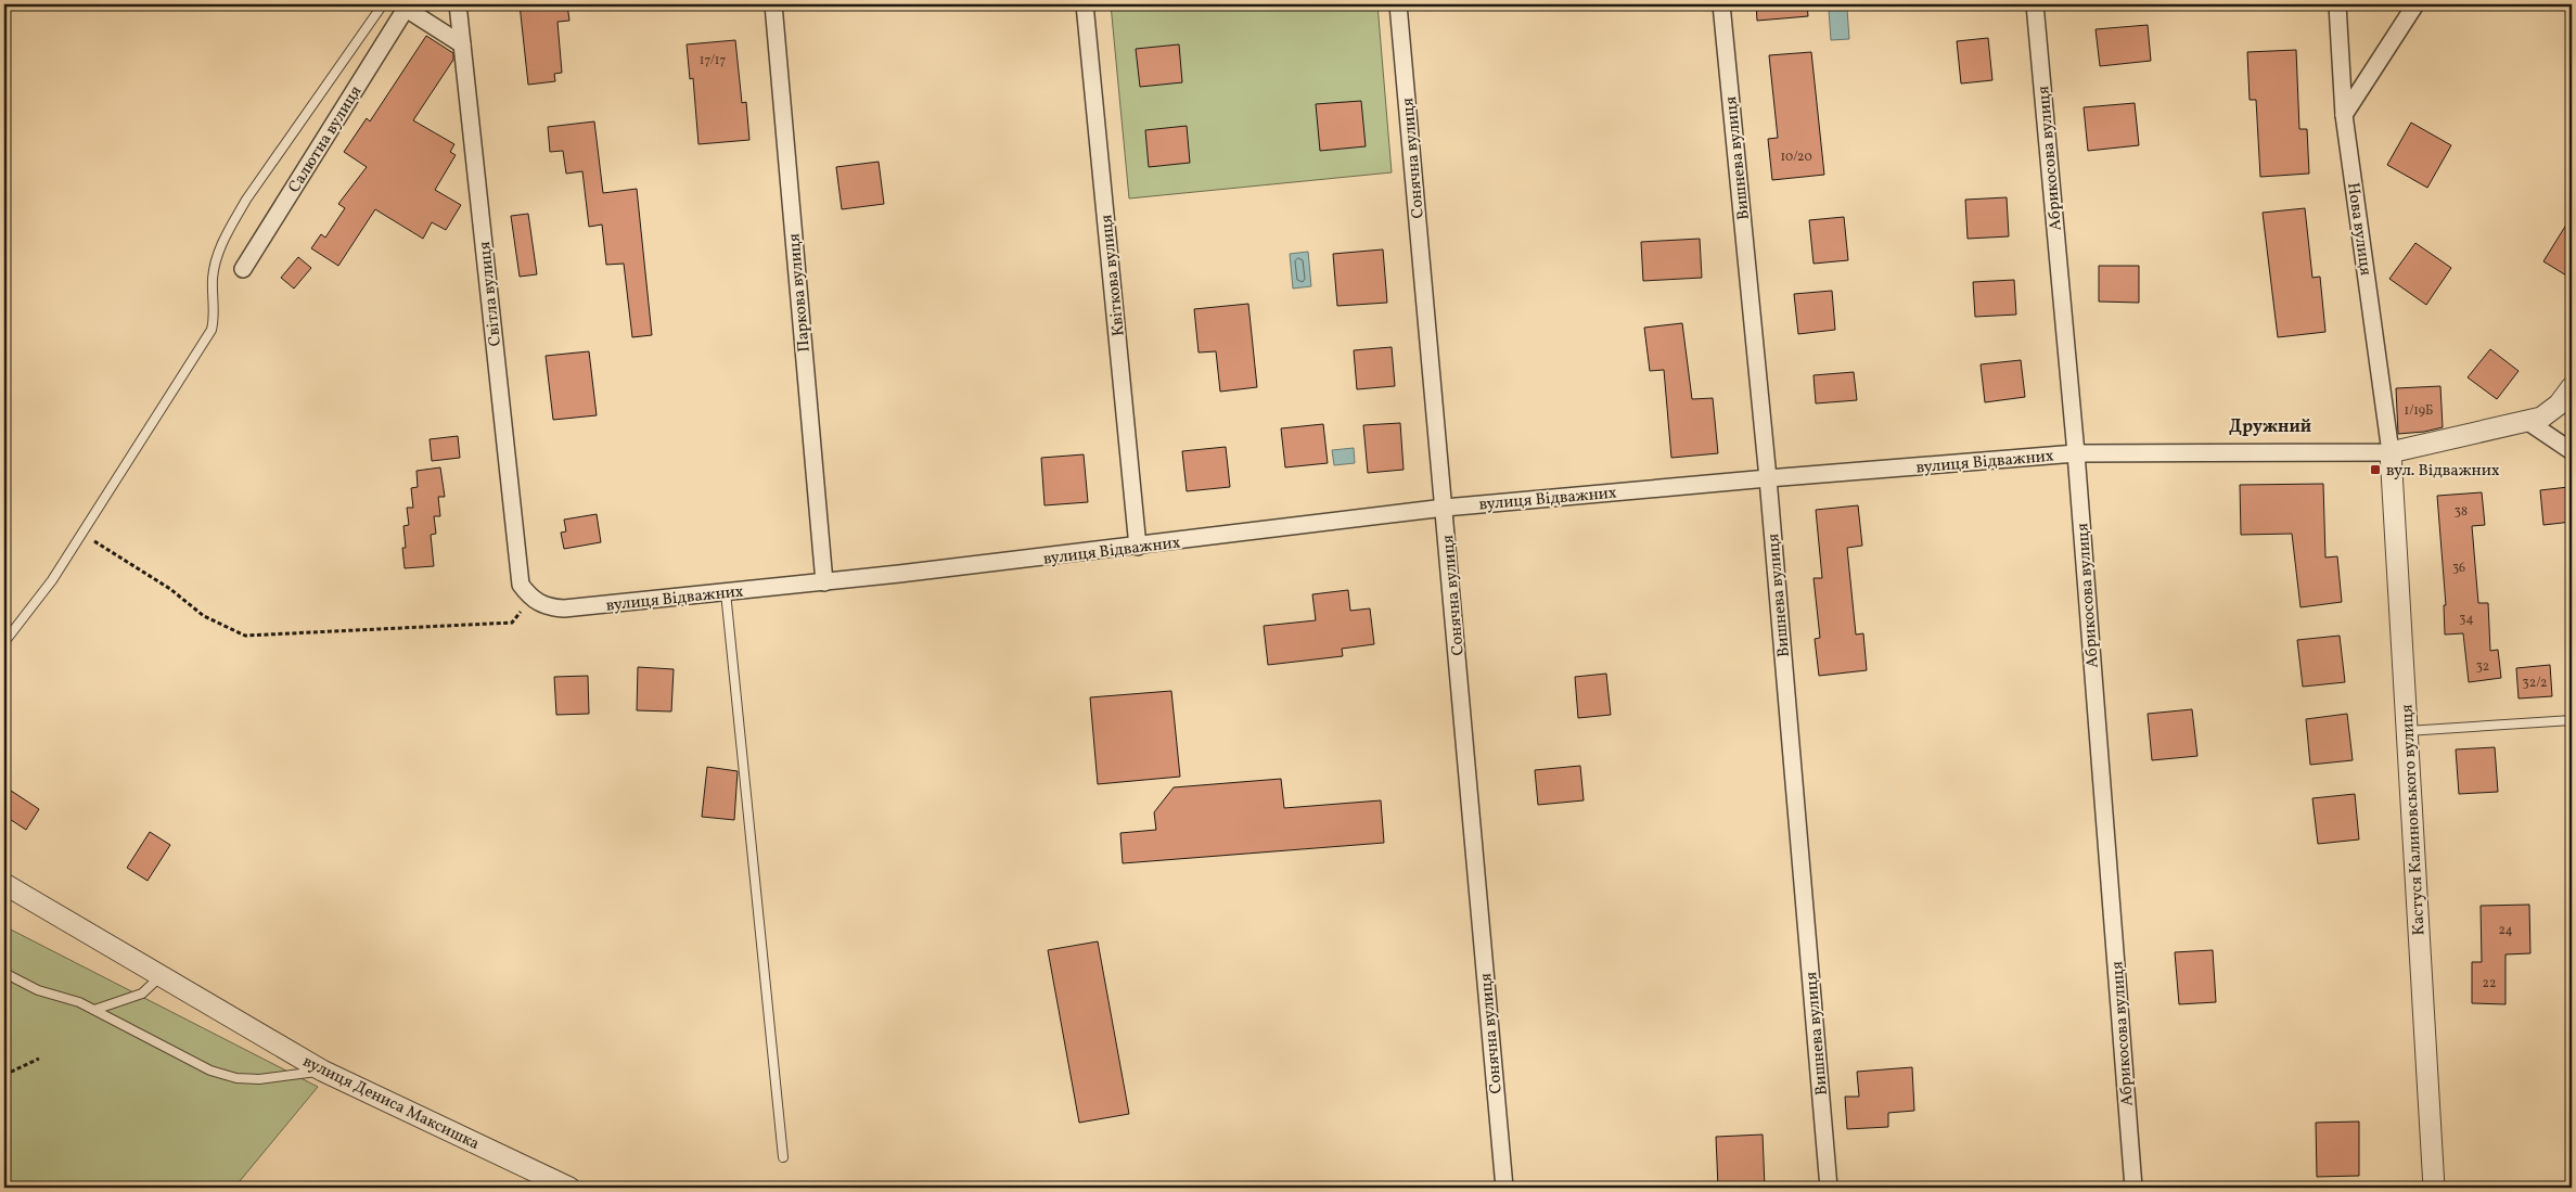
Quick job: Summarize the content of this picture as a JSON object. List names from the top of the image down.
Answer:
{
  "streets": {
    "street": [
      "Салютна вулиця",
      "Сонячна вулиця",
      "Вишнева вулиця",
      "Абрикосова вулиця",
      "Нова вулиця",
      "Квіткова вулиця",
      "Паркова вулиця",
      "Світла вулиця",
      "вулиця Відважних",
      "Кастуся Калиновського вулиця",
      "вулиця Дениса Максишка"
    ]
  },
  "crossings": [
    ["Сонячна вулиця", "вулиця Відважних"],
    ["Вишнева вулиця", "вулиця Відважних"],
    ["Абрикосова вулиця", "вулиця Відважних"],
    ["Нова вулиця", "вулиця Відважних"],
    ["Нова вулиця", "Кастуся Калиновського вулиця"],
    ["Квіткова вулиця", "вулиця Відважних"],
    ["Паркова вулиця", "вулиця Відважних"],
    ["Світла вулиця", "вулиця Відважних"],
    ["вулиця Відважних", "Кастуся Калиновського вулиця"]
  ],
  "districts": ["Дружний"],
  "places": {
    "transit": ["вул. Відважних"]
  },
  "house_numbers": [
    "17/17",
    "10/20",
    "1/19Б",
    "38",
    "36",
    "34",
    "32",
    "32/2",
    "24",
    "22"
  ]
}
